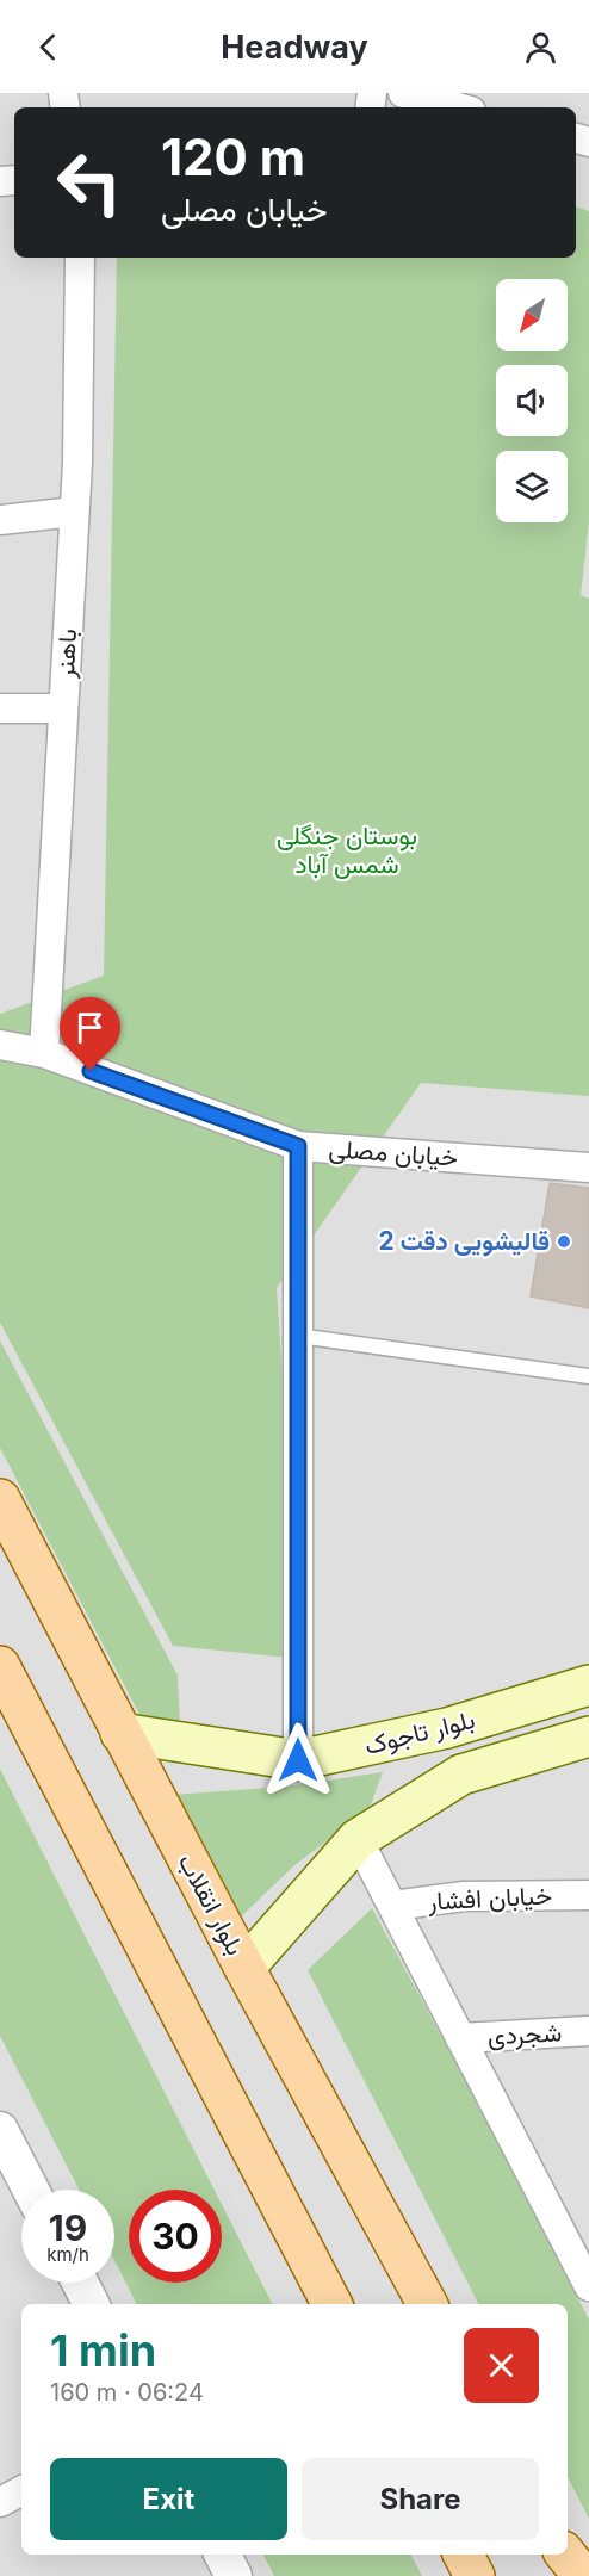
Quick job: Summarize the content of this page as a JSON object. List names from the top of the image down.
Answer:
{
  "streets": {
    "main road": ["بلوار تاجوک", "بلوار انقلاب"],
    "street": [
      "باهنر",
      "خیابان مصلی",
      "خیابان افشار",
      "شجردی"
    ]
  },
  "crossings": [
    ["باهنر", "خیابان مصلی"],
    ["بلوار تاجوک", "بلوار انقلاب"]
  ],
  "parks": ["بوستان جنگلی شمس آباد"],
  "places": ["قالیشویی دقت 2"],
  "north": "bottom left",
  "page": {
    "header": "Headway",
    "turn": ["120 m", "خیابان مصلی"],
    "speed": "19 km/h",
    "limit": "30",
    "heading": ["1 min", "160 m · 06:24"],
    "buttons": ["Exit", "Share"]
  }
}
